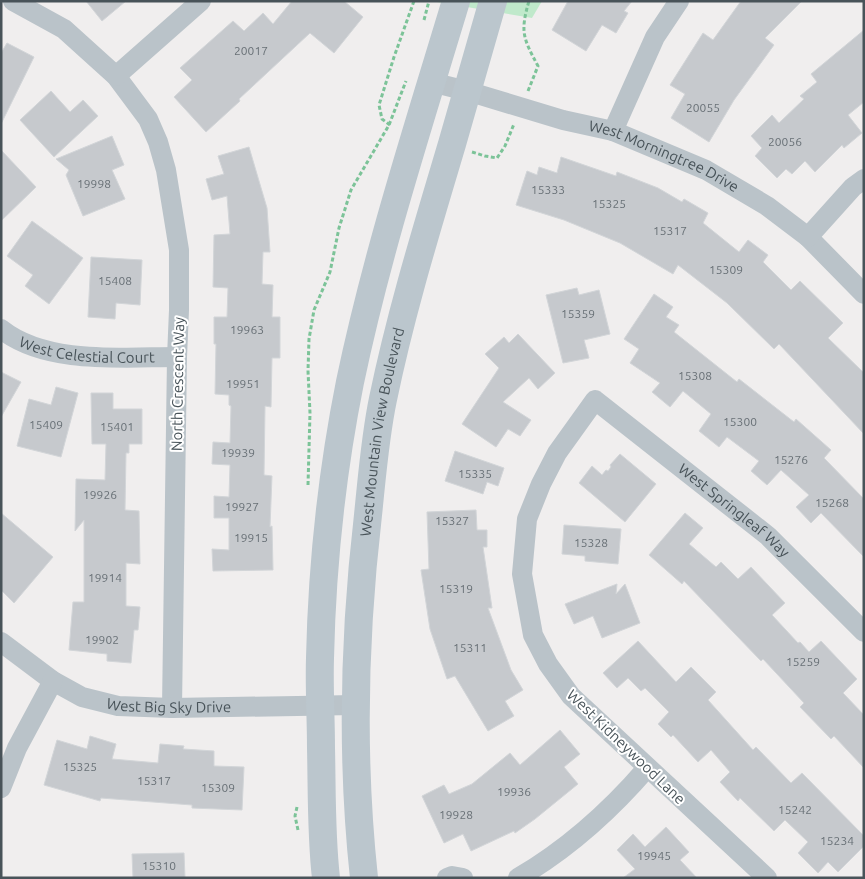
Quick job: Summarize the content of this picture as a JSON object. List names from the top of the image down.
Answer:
{
  "streets": {
    "street": [
      "West Morningtree Drive",
      "West Celestial Court",
      "North Crescent Way",
      "West Mountain View Boulevard",
      "West Springleaf Way",
      "West Big Sky Drive",
      "West Kidneywood Lane"
    ]
  },
  "crossings": [
    ["West Morningtree Drive", "West Mountain View Boulevard"],
    ["West Celestial Court", "North Crescent Way"],
    ["North Crescent Way", "West Big Sky Drive"],
    ["West Mountain View Boulevard", "West Big Sky Drive"],
    ["West Springleaf Way", "West Kidneywood Lane"]
  ],
  "house_numbers": [
    "20017",
    "20055",
    "20056",
    "19998",
    "15333",
    "15325",
    "15317",
    "15309",
    "15408",
    "15359",
    "19963",
    "15308",
    "19951",
    "15300",
    "15409",
    "15401",
    "19939",
    "15276",
    "15335",
    "19926",
    "15268",
    "19927",
    "15327",
    "19915",
    "15328",
    "19914",
    "15319",
    "19902",
    "15311",
    "15259",
    "15325",
    "15317",
    "15309",
    "19936",
    "15242",
    "19928",
    "15234",
    "19945",
    "15310"
  ]
}
